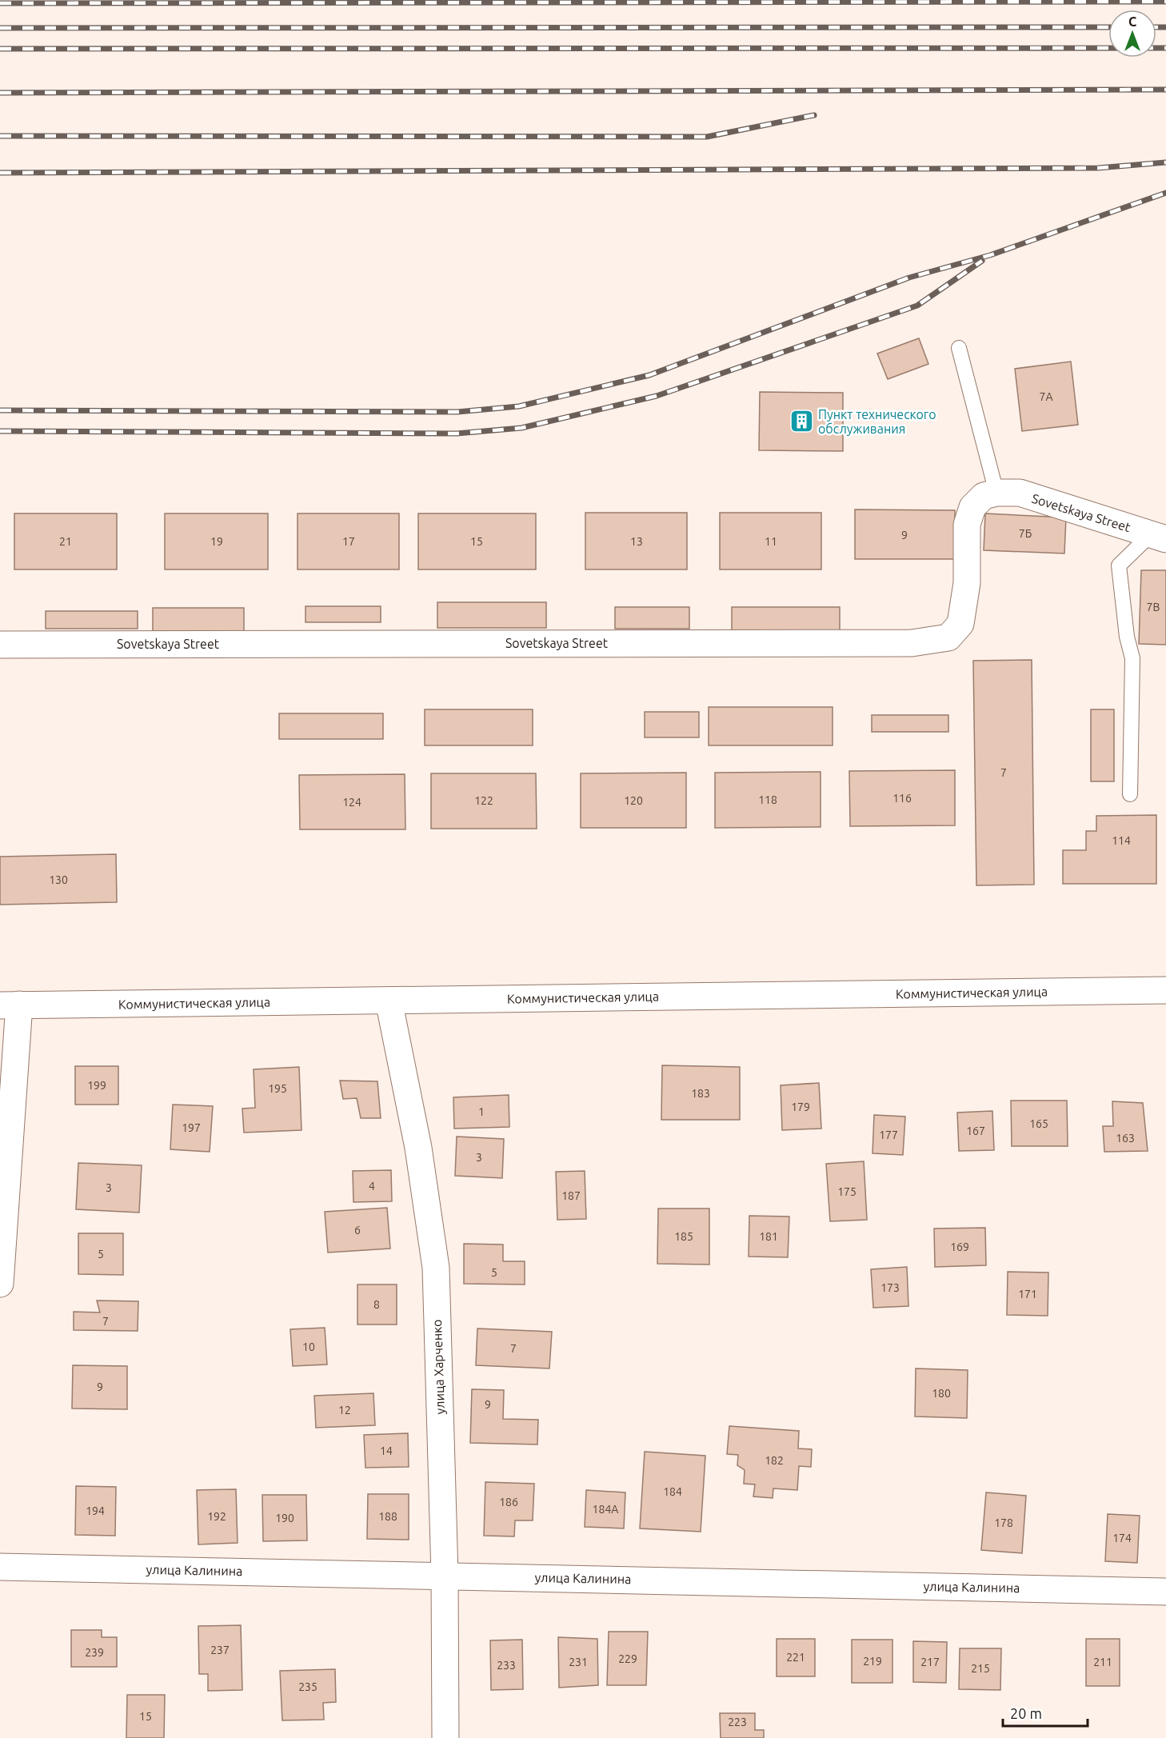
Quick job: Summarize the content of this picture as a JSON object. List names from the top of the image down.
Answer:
{
  "streets": {
    "street": [
      "Sovetskaya Street",
      "Коммунистическая улица",
      "улица Харченко",
      "улица Калинина"
    ]
  },
  "crossings": [
    ["Коммунистическая улица", "улица Харченко"],
    ["улица Харченко", "улица Калинина"]
  ],
  "places": {
    "building": ["Пункт технического обслуживания"]
  },
  "house_numbers": [
    "7А",
    "7Б",
    "9",
    "21",
    "19",
    "17",
    "15",
    "13",
    "11",
    "7В",
    "7",
    "116",
    "118",
    "122",
    "120",
    "124",
    "114",
    "130",
    "199",
    "195",
    "183",
    "179",
    "1",
    "165",
    "197",
    "167",
    "177",
    "163",
    "3",
    "4",
    "3",
    "175",
    "187",
    "6",
    "185",
    "181",
    "169",
    "5",
    "5",
    "173",
    "171",
    "8",
    "7",
    "10",
    "7",
    "9",
    "180",
    "9",
    "12",
    "14",
    "182",
    "184",
    "186",
    "184А",
    "194",
    "192",
    "188",
    "190",
    "178",
    "174",
    "237",
    "239",
    "221",
    "229",
    "219",
    "231",
    "217",
    "211",
    "233",
    "215",
    "235",
    "15",
    "223"
  ],
  "scale_bar": "20 m",
  "north": "top"
}
